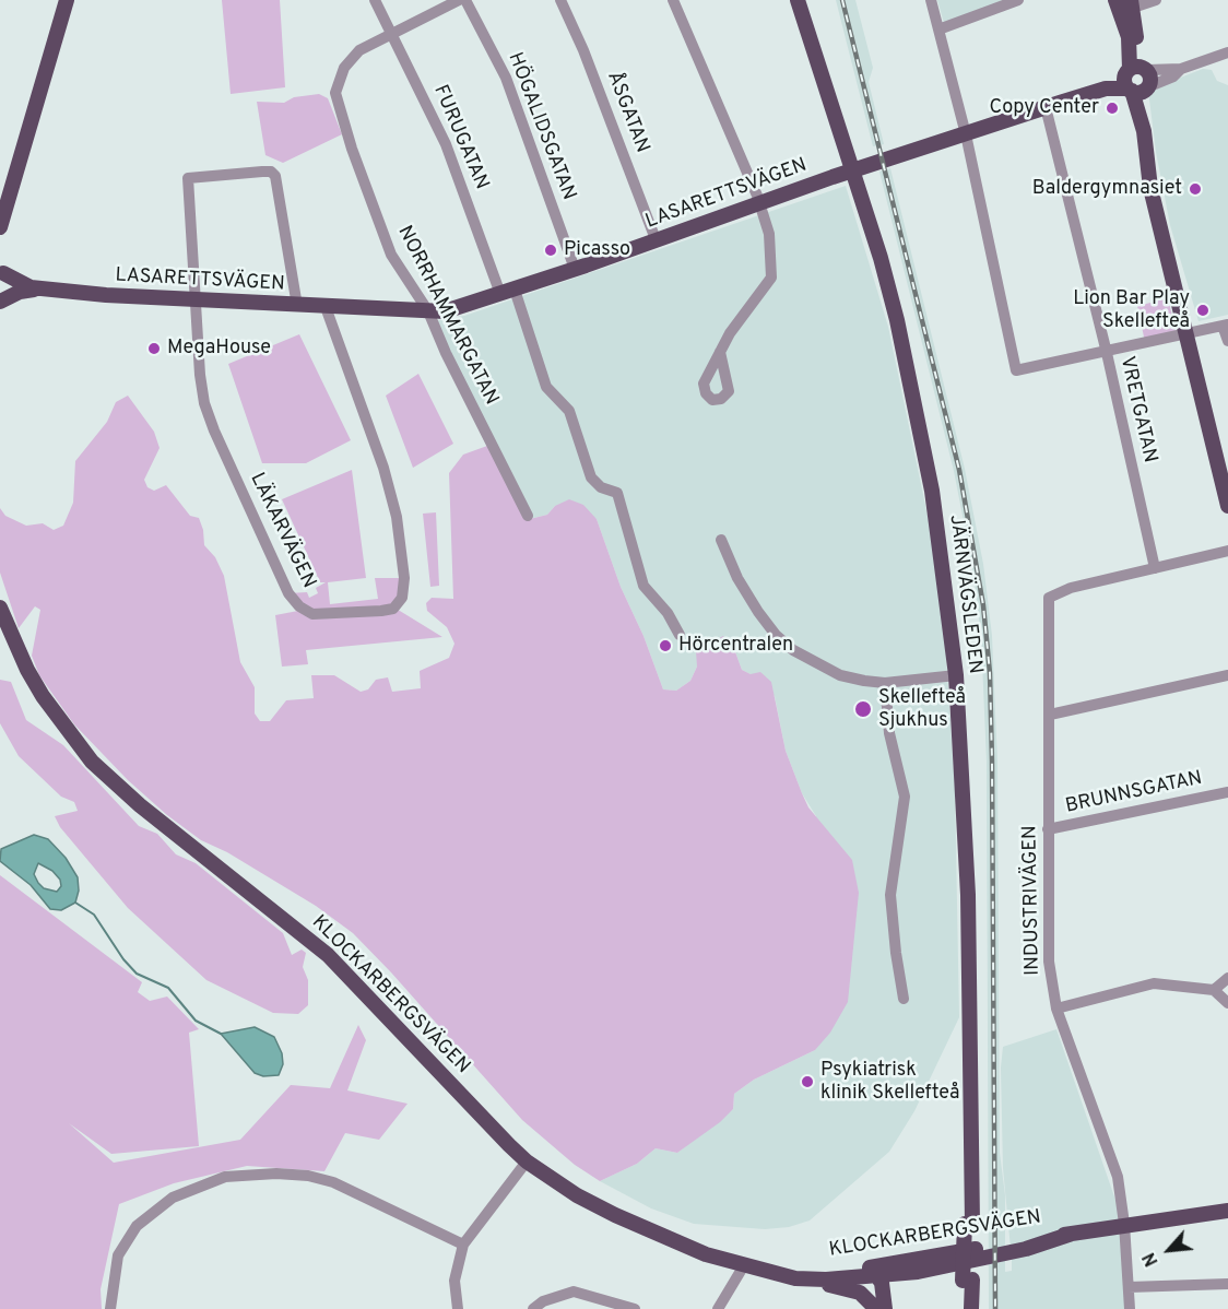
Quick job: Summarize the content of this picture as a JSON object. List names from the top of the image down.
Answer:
{
  "streets": {
    "main road": ["LASARETTSVÄGEN", "JÄRNVÄGSLEDEN", "KLOCKARBERGSVÄGEN"],
    "street": [
      "ÅSGATAN",
      "HÖGALIDSGATAN",
      "FURUGATAN",
      "NORRHAMMARGATAN",
      "VRETGATAN",
      "LÄKARVÄGEN",
      "BRUNNSGATAN",
      "INDUSTRIVÄGEN"
    ]
  },
  "crossings": [
    ["ÅSGATAN", "LASARETTSVÄGEN"],
    ["HÖGALIDSGATAN", "LASARETTSVÄGEN"],
    ["FURUGATAN", "LASARETTSVÄGEN"],
    ["FURUGATAN", "NORRHAMMARGATAN"],
    ["LASARETTSVÄGEN", "NORRHAMMARGATAN"],
    ["LASARETTSVÄGEN", "VRETGATAN"],
    ["LASARETTSVÄGEN", "LÄKARVÄGEN"],
    ["LASARETTSVÄGEN", "JÄRNVÄGSLEDEN"],
    ["VRETGATAN", "INDUSTRIVÄGEN"],
    ["BRUNNSGATAN", "INDUSTRIVÄGEN"],
    ["INDUSTRIVÄGEN", "KLOCKARBERGSVÄGEN"]
  ],
  "places": [
    "Copy Center",
    "Baldergymnasiet",
    "Picasso",
    "Lion Bar Play Skellefteå",
    "MegaHouse",
    "Hörcentralen",
    "Skellefteå Sjukhus",
    "Psykiatrisk klinik Skellefteå"
  ],
  "north": "bottom left"
}
